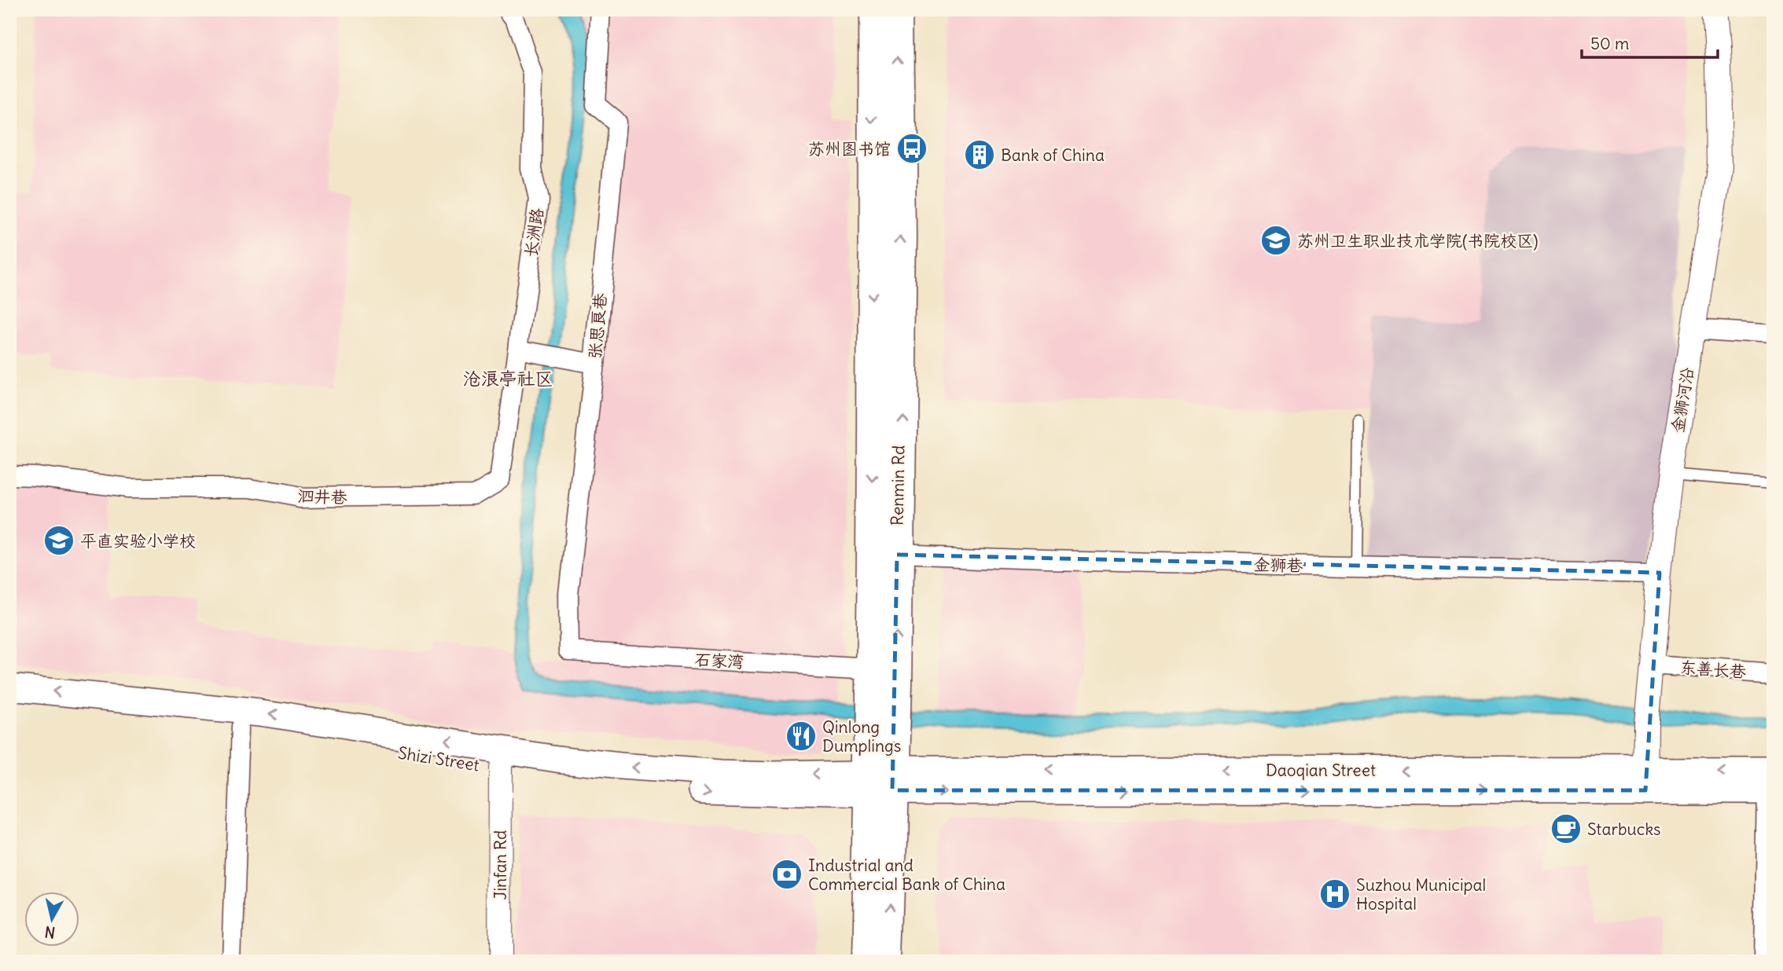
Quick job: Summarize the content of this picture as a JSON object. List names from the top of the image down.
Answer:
{
  "streets": {
    "main road": ["Renmin Rd", "Shizi Street", "Daoqian Street"],
    "street": [
      "长洲路",
      "张思良巷",
      "金狮河沿",
      "泗井巷",
      "金狮巷",
      "石家湾",
      "东善长巷",
      "Jinfan Rd"
    ]
  },
  "crossings": [
    ["长洲路", "泗井巷"],
    ["张思良巷", "石家湾"],
    ["金狮河沿", "金狮巷"],
    ["金狮河沿", "东善长巷"],
    ["金狮河沿", "Daoqian Street"],
    ["Renmin Rd", "金狮巷"],
    ["Renmin Rd", "石家湾"],
    ["Renmin Rd", "Shizi Street"],
    ["Renmin Rd", "Daoqian Street"],
    ["Shizi Street", "Daoqian Street"],
    ["Shizi Street", "Jinfan Rd"]
  ],
  "districts": ["沧浪亭社区"],
  "places": {
    "bus stop": ["苏州图书馆"],
    "building": ["Bank of China"],
    "school or university": ["苏州卫生职业技术学院(书院校区)", "平直实验小学校"],
    "restaurant": ["Qinlong Dumplings"],
    "cafe": ["Starbucks"],
    "bank": ["Industrial and Commercial Bank of China"],
    "hospital": ["Suzhou Municipal Hospital"]
  },
  "scale_bar": "50 m",
  "north": "bottom"
}
